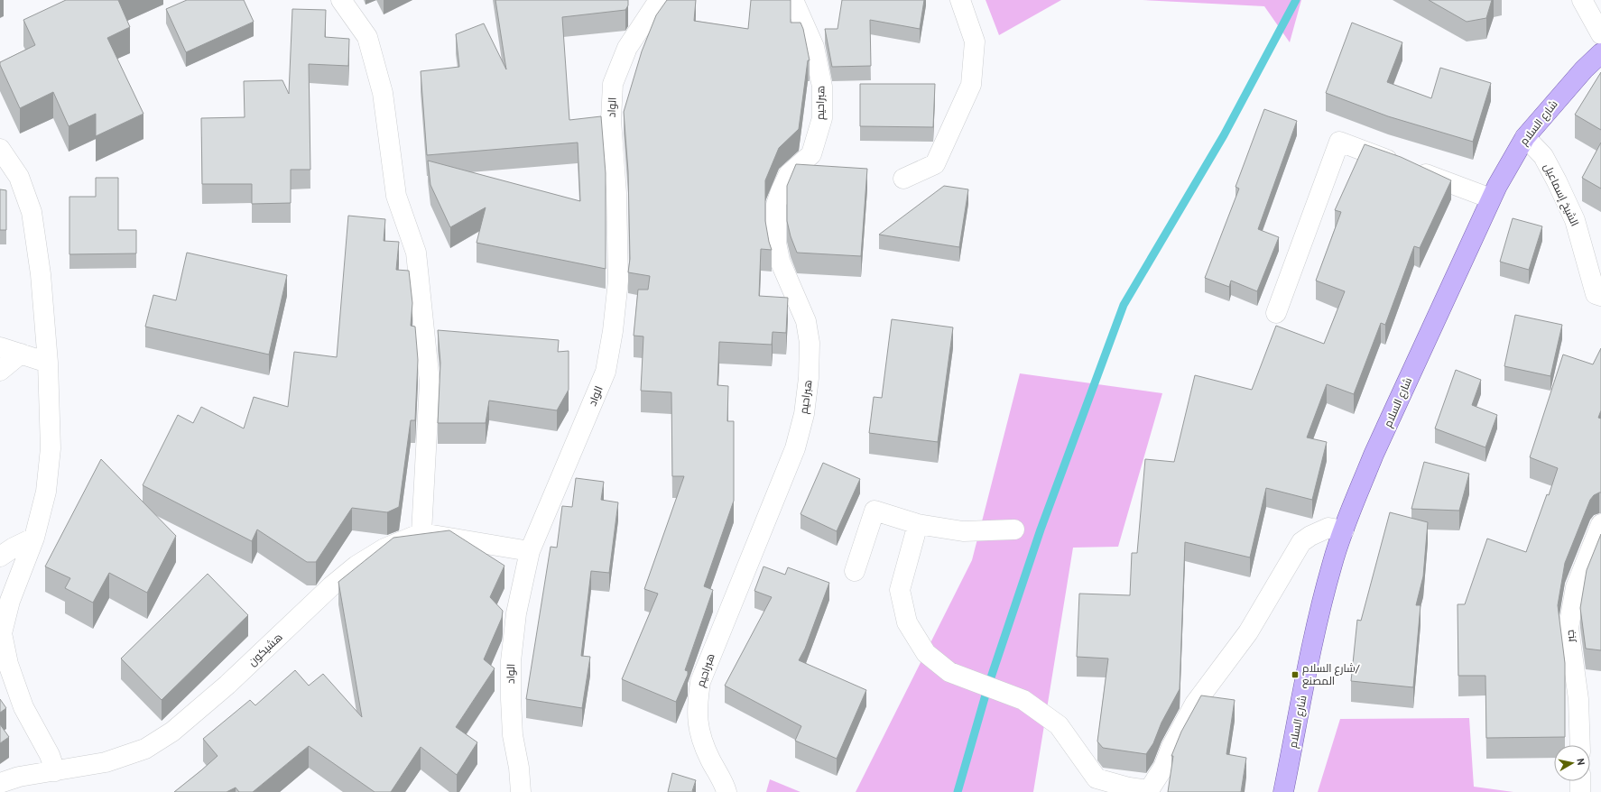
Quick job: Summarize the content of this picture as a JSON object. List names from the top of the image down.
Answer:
{
  "streets": {
    "main road": ["شارع السلام"],
    "street": [
      "هبراحيم",
      "الواد",
      "الشيخ إسماعيل",
      "جبر",
      "هشيكون"
    ]
  },
  "crossings": [
    ["شارع السلام", "الشيخ إسماعيل"]
  ],
  "places": {
    "transit": ["شارع السلام/ المصنع"]
  },
  "north": "right"
}
